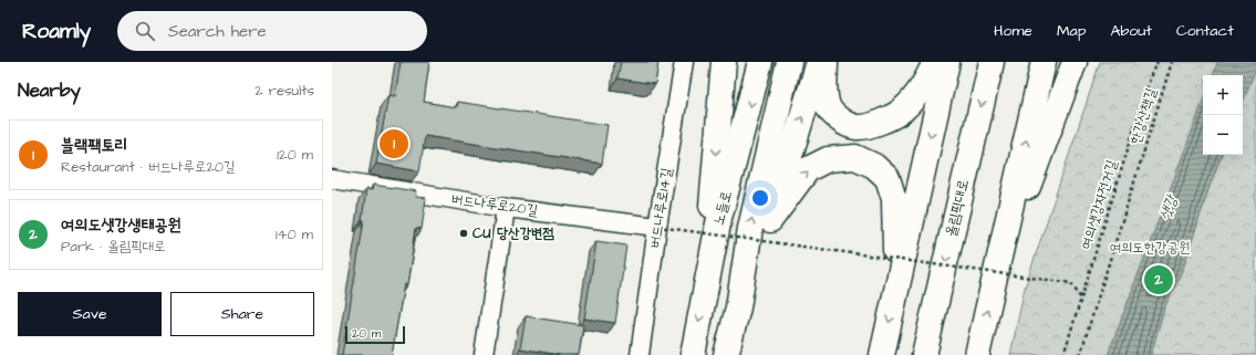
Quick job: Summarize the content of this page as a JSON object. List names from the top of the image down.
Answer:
{
  "streets": {
    "main road": ["노들로", "올림픽대로"],
    "street": ["버드나루로20길", "버드나루로14길"],
    "path": ["한강산책길", "여의샛강자전거길"]
  },
  "crossings": [
    ["버드나루로20길", "버드나루로14길"]
  ],
  "water": ["샛강"],
  "parks": ["여의도한강공원"],
  "places": ["CU 당산강변점"],
  "scale_bar": "20 m",
  "page": {
    "header": "Roamly",
    "search": "Search here",
    "nav": [
      "Home",
      "Map",
      "About",
      "Contact"
    ],
    "heading": ["Nearby", "2 results"],
    "map_buttons": ["+", "−"],
    "list": [
      {
        "mark": "1",
        "name": "블랙팩토리",
        "note": "Restaurant · 버드나루로20길",
        "value": "120 m"
      },
      {
        "mark": "2",
        "name": "여의도샛강생태공원",
        "note": "Park · 올림픽대로",
        "value": "140 m"
      }
    ],
    "pins": ["1", "2"],
    "buttons": ["Save", "Share"],
    "scale": "20 m"
  }
}
